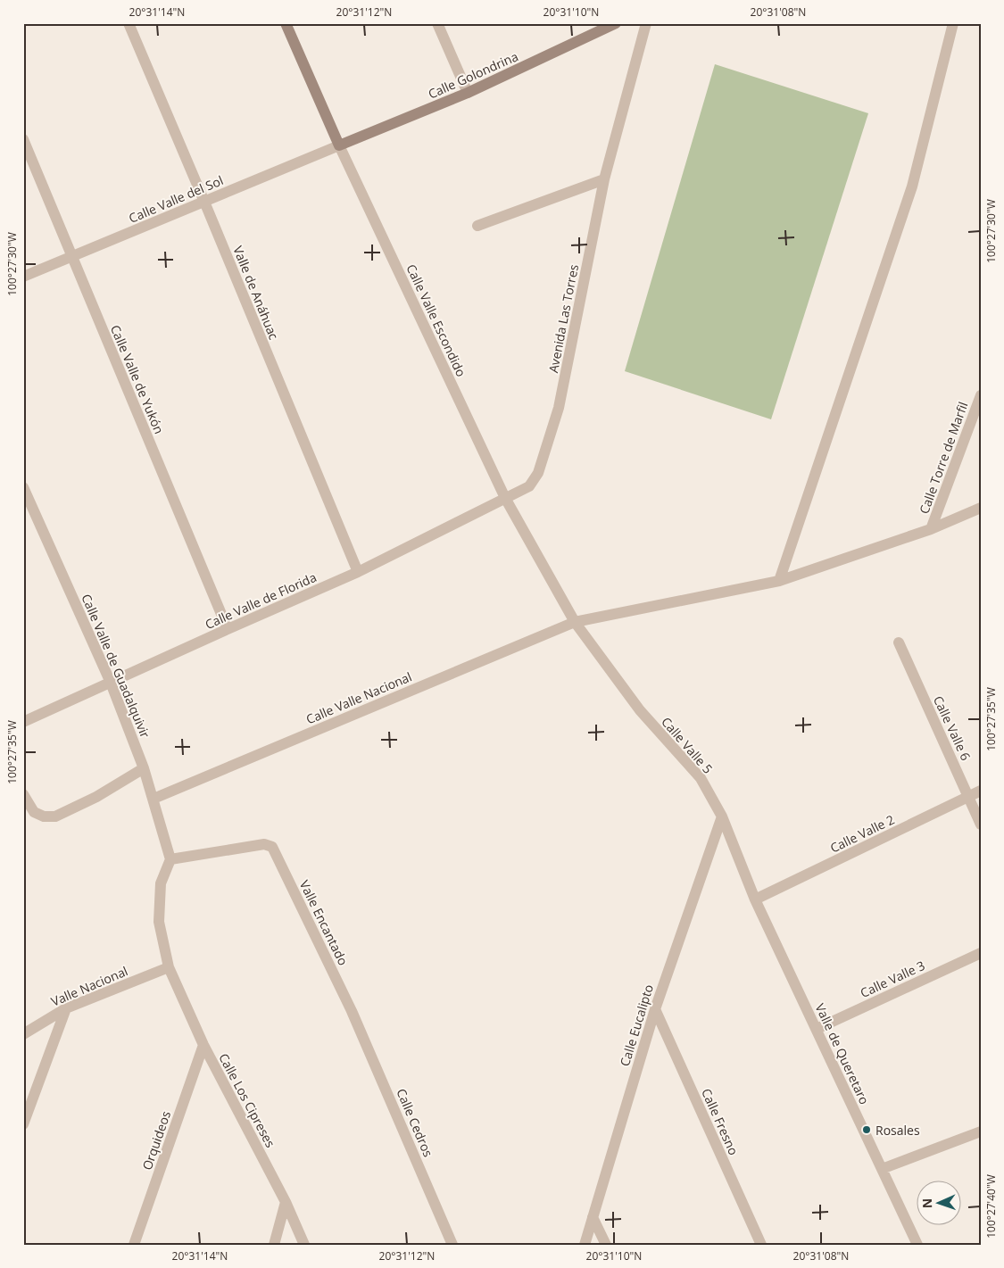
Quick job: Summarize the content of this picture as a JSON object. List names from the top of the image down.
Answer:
{
  "streets": {
    "street": [
      "Calle Golondrina",
      "Calle Valle del Sol",
      "Valle de Anáhuac",
      "Avenida Las Torres",
      "Calle Valle Escondido",
      "Calle Valle de Yukón",
      "Calle Torre de Marfil",
      "Calle Valle de Florida",
      "Calle Valle de Guadalquivir",
      "Calle Valle Nacional",
      "Calle Valle 6",
      "Calle Valle 5",
      "Calle Valle 2",
      "Valle Encantado",
      "Calle Valle 3",
      "Valle Nacional",
      "Calle Eucalipto",
      "Valle de Queretaro",
      "Calle Los Cipreses",
      "Calle Fresno",
      "Calle Cedros",
      "Orquideos"
    ]
  },
  "crossings": [
    ["Calle Golondrina", "Calle Valle del Sol"],
    ["Calle Golondrina", "Calle Valle Escondido"],
    ["Calle Valle del Sol", "Valle de Anáhuac"],
    ["Calle Valle del Sol", "Calle Valle Escondido"],
    ["Calle Valle del Sol", "Calle Valle de Yukón"],
    ["Valle de Anáhuac", "Calle Valle de Florida"],
    ["Avenida Las Torres", "Calle Valle Escondido"],
    ["Avenida Las Torres", "Calle Valle de Florida"],
    ["Calle Valle Escondido", "Calle Valle de Florida"],
    ["Calle Valle Escondido", "Calle Valle Nacional"],
    ["Calle Valle Escondido", "Calle Valle 5"],
    ["Calle Valle de Yukón", "Calle Valle de Florida"],
    ["Calle Torre de Marfil", "Calle Valle Nacional"],
    ["Calle Valle de Florida", "Calle Valle de Guadalquivir"],
    ["Calle Valle de Guadalquivir", "Calle Valle Nacional"],
    ["Calle Valle de Guadalquivir", "Valle Encantado"],
    ["Calle Valle de Guadalquivir", "Calle Los Cipreses"],
    ["Calle Valle Nacional", "Calle Valle 5"],
    ["Calle Valle 6", "Calle Valle 2"],
    ["Calle Valle 5", "Calle Valle 2"],
    ["Calle Valle 5", "Calle Eucalipto"],
    ["Calle Valle 5", "Valle de Queretaro"],
    ["Calle Valle 2", "Valle de Queretaro"],
    ["Valle Encantado", "Calle Los Cipreses"],
    ["Valle Encantado", "Calle Cedros"],
    ["Calle Valle 3", "Valle de Queretaro"],
    ["Valle Nacional", "Calle Los Cipreses"],
    ["Calle Eucalipto", "Calle Fresno"],
    ["Calle Los Cipreses", "Orquideos"]
  ],
  "places": ["Rosales"],
  "north": "left",
  "coordinates": [
    "20°31'14\"N",
    "20°31'12\"N",
    "20°31'10\"N",
    "20°31'08\"N",
    "100°27'30\"W",
    "100°27'35\"W",
    "100°27'40\"W"
  ]
}
